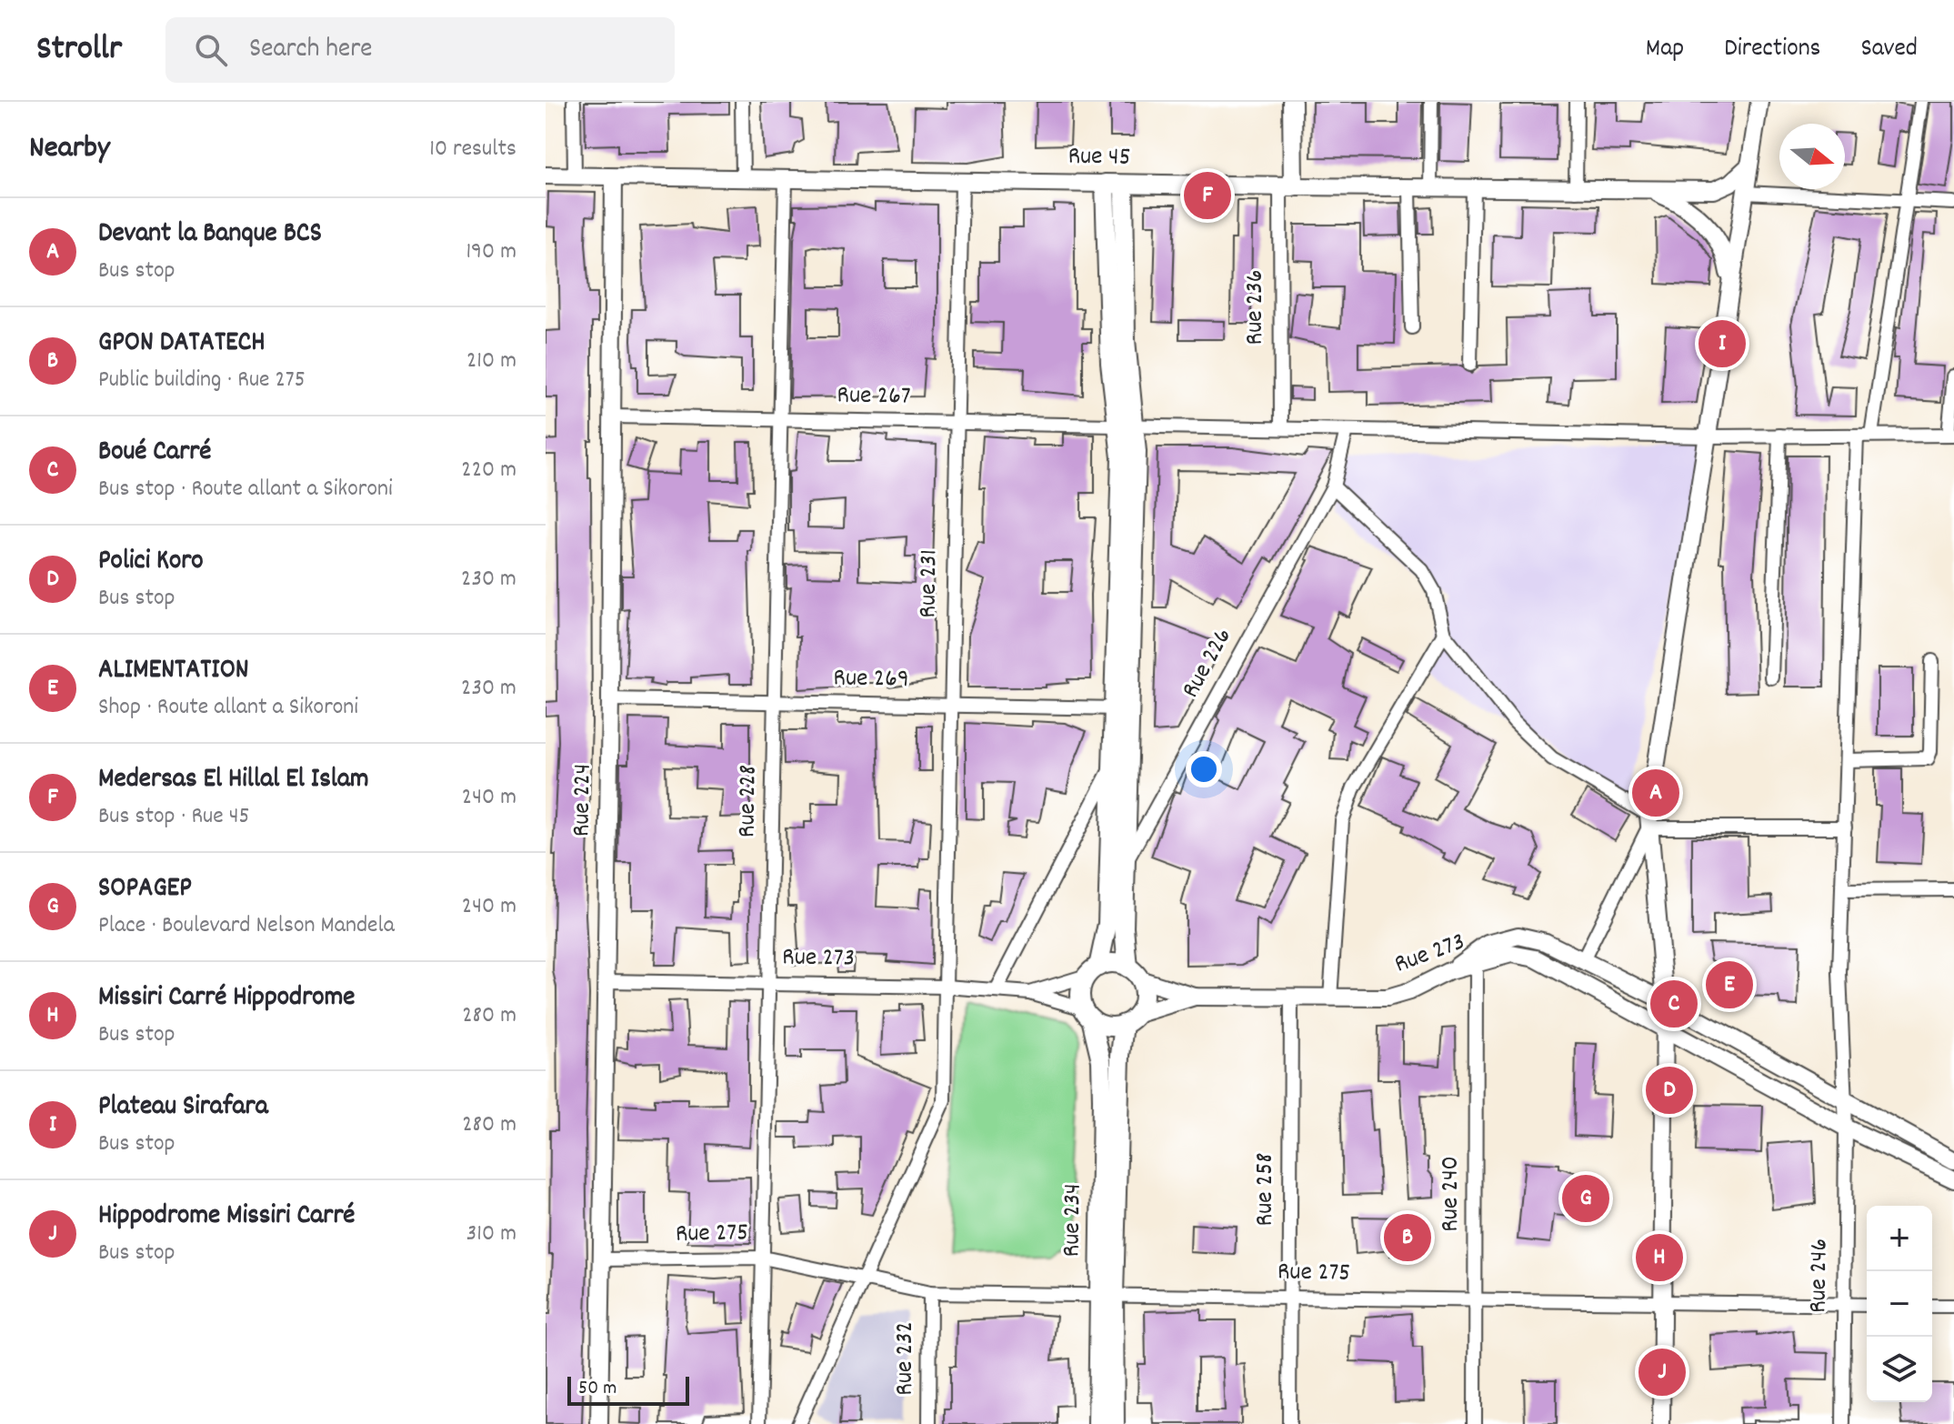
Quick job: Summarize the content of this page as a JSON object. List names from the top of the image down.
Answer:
{
  "streets": {
    "main road": ["Rue 45", "Rue 234"],
    "street": [
      "Rue 236",
      "Rue 267",
      "Rue 231",
      "Rue 226",
      "Rue 269",
      "Rue 224",
      "Rue 228",
      "Rue 273",
      "Rue 258",
      "Rue 240",
      "Rue 275",
      "Rue 246",
      "Rue 232"
    ]
  },
  "crossings": [
    ["Rue 45", "Rue 236"],
    ["Rue 45", "Rue 231"],
    ["Rue 45", "Rue 224"],
    ["Rue 45", "Rue 228"],
    ["Rue 236", "Rue 267"],
    ["Rue 267", "Rue 231"],
    ["Rue 267", "Rue 226"],
    ["Rue 267", "Rue 224"],
    ["Rue 267", "Rue 228"],
    ["Rue 267", "Rue 246"],
    ["Rue 231", "Rue 269"],
    ["Rue 231", "Rue 273"],
    ["Rue 231", "Rue 275"],
    ["Rue 269", "Rue 224"],
    ["Rue 269", "Rue 228"],
    ["Rue 224", "Rue 273"],
    ["Rue 224", "Rue 275"],
    ["Rue 228", "Rue 273"],
    ["Rue 228", "Rue 275"],
    ["Rue 273", "Rue 258"],
    ["Rue 273", "Rue 240"],
    ["Rue 273", "Rue 234"],
    ["Rue 273", "Rue 246"],
    ["Rue 258", "Rue 275"],
    ["Rue 240", "Rue 275"],
    ["Rue 234", "Rue 275"],
    ["Rue 275", "Rue 246"],
    ["Rue 275", "Rue 232"]
  ],
  "scale_bar": "50 m",
  "north": "right",
  "page": {
    "header": "Strollr",
    "search": "Search here",
    "nav": ["Map", "Directions", "Saved"],
    "heading": ["Nearby", "10 results"],
    "pins": [
      "F",
      "I",
      "A",
      "E",
      "C",
      "D",
      "G",
      "B",
      "H",
      "J"
    ],
    "list": [
      {
        "mark": "A",
        "name": "Devant la Banque BCS",
        "note": "Bus stop",
        "value": "190 m"
      },
      {
        "mark": "B",
        "name": "GPON DATATECH",
        "note": "Public building · Rue 275",
        "value": "210 m"
      },
      {
        "mark": "C",
        "name": "Boué Carré",
        "note": "Bus stop · Route allant a Sikoroni",
        "value": "220 m"
      },
      {
        "mark": "D",
        "name": "Polici Koro",
        "note": "Bus stop",
        "value": "230 m"
      },
      {
        "mark": "E",
        "name": "ALIMENTATION",
        "note": "Shop · Route allant a Sikoroni",
        "value": "230 m"
      },
      {
        "mark": "F",
        "name": "Medersas El Hillal El Islam",
        "note": "Bus stop · Rue 45",
        "value": "240 m"
      },
      {
        "mark": "G",
        "name": "SOPAGEP",
        "note": "Place · Boulevard Nelson Mandela",
        "value": "240 m"
      },
      {
        "mark": "H",
        "name": "Missiri Carré Hippodrome",
        "note": "Bus stop",
        "value": "280 m"
      },
      {
        "mark": "I",
        "name": "Plateau Sirafara",
        "note": "Bus stop",
        "value": "280 m"
      },
      {
        "mark": "J",
        "name": "Hippodrome Missiri Carré",
        "note": "Bus stop",
        "value": "310 m"
      }
    ],
    "map_buttons": ["+", "−"],
    "scale": "50 m"
  }
}
